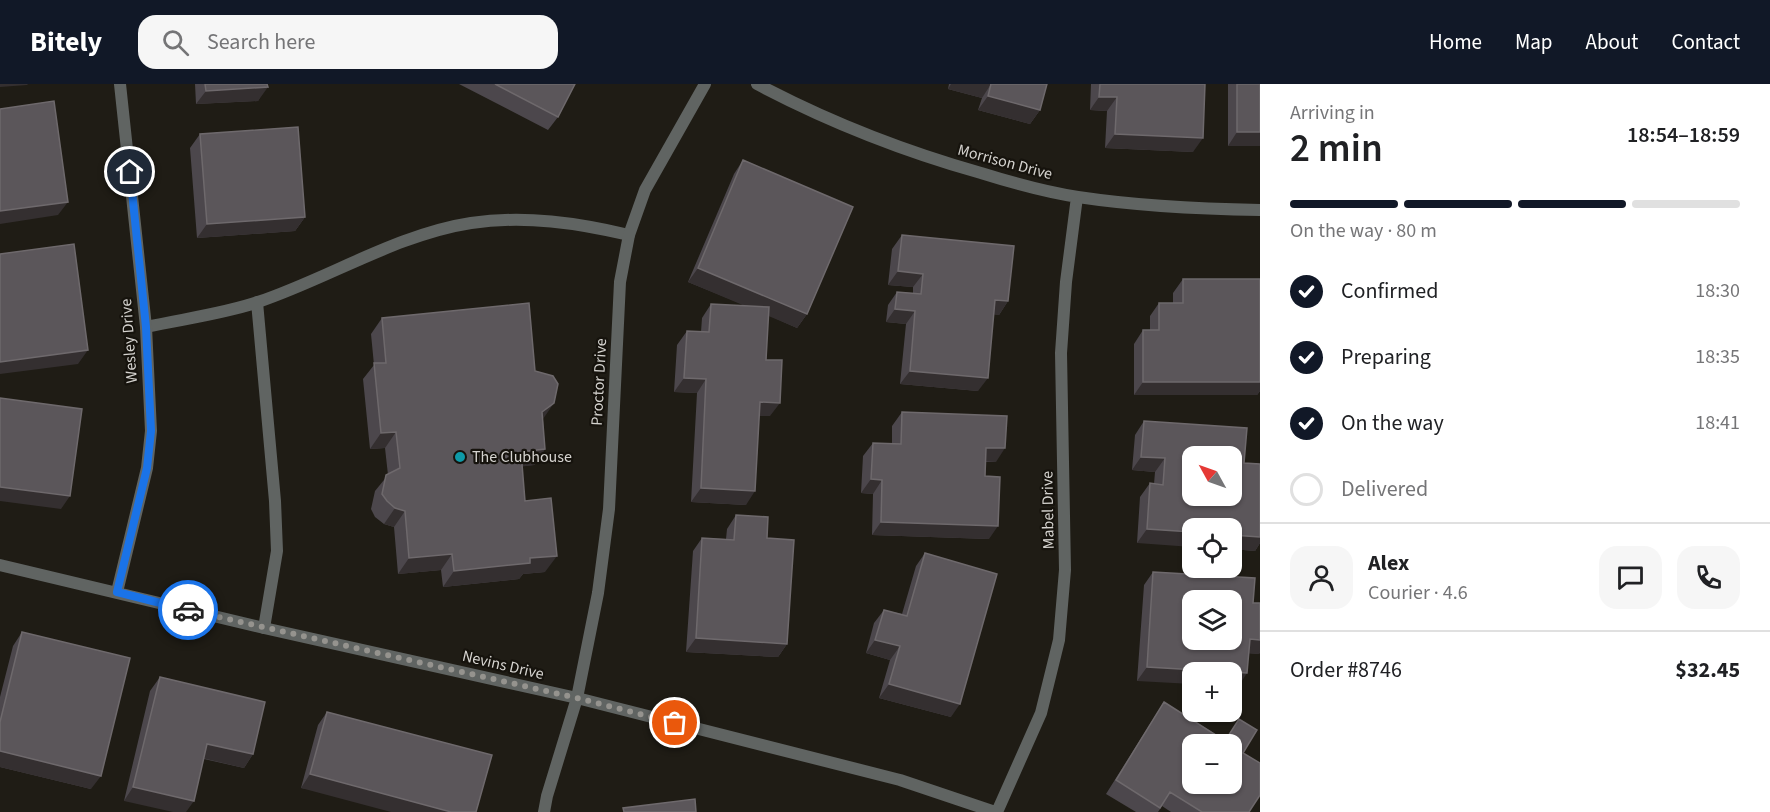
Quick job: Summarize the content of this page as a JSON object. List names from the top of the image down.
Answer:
{
  "streets": {
    "street": [
      "Morrison Drive",
      "Wesley Drive",
      "Proctor Drive",
      "Mabel Drive",
      "Nevins Drive"
    ]
  },
  "crossings": [
    ["Morrison Drive", "Mabel Drive"],
    ["Wesley Drive", "Nevins Drive"],
    ["Proctor Drive", "Nevins Drive"],
    ["Mabel Drive", "Nevins Drive"]
  ],
  "places": ["The Clubhouse"],
  "north": "top left",
  "page": {
    "header": "Bitely",
    "search": "Search here",
    "nav": [
      "Home",
      "Map",
      "About",
      "Contact"
    ],
    "heading": ["2 min", "Arriving in", "18:54–18:59"],
    "panel": [
      "Alex",
      "Courier · 4.6",
      "Order #8746",
      "$32.45"
    ],
    "bar": "On the way · 80 m",
    "list": [
      ["Confirmed", "18:30"],
      ["Preparing", "18:35"],
      ["On the way", "18:41"],
      "Delivered"
    ],
    "map_buttons": ["+", "−"]
  }
}
